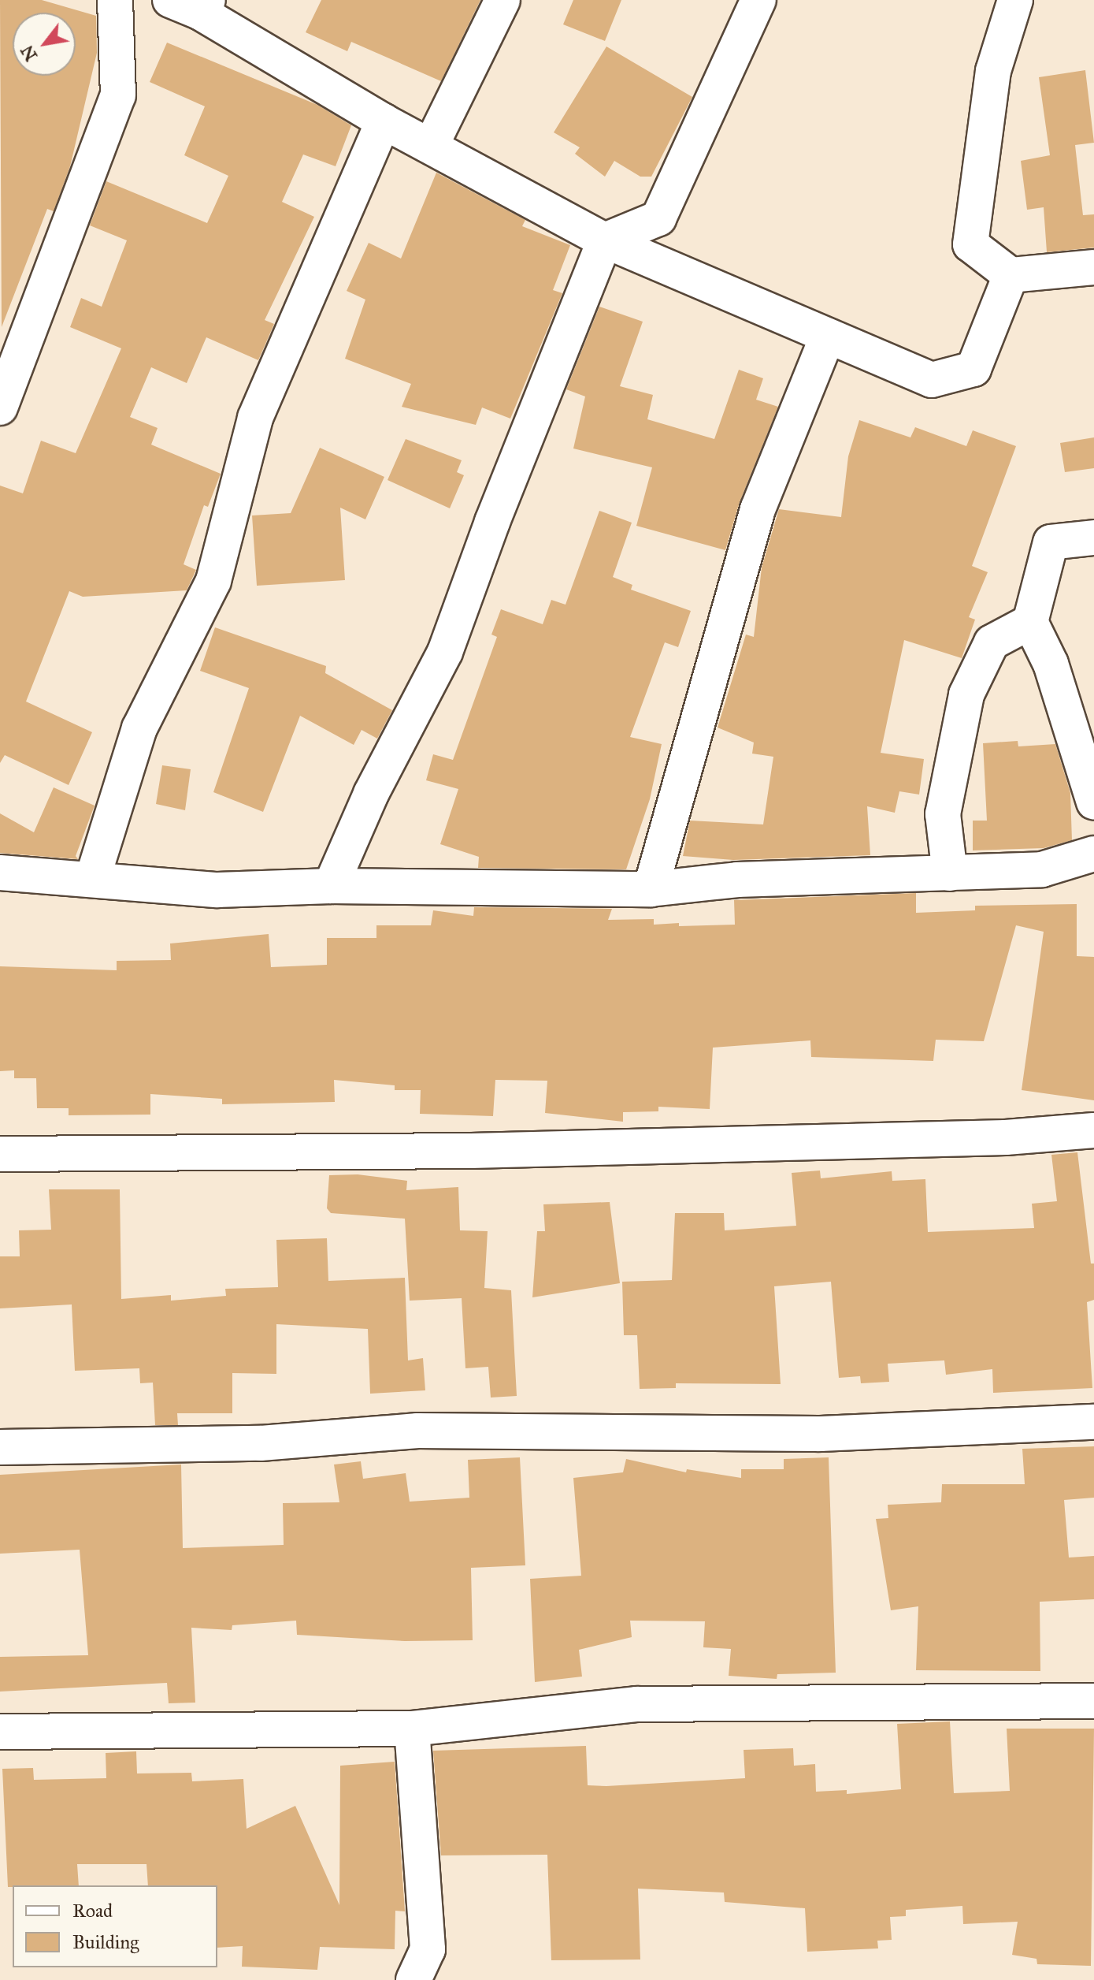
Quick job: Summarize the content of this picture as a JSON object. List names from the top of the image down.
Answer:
{
  "legend": ["Road", "Building"],
  "north": "bottom left"
}
